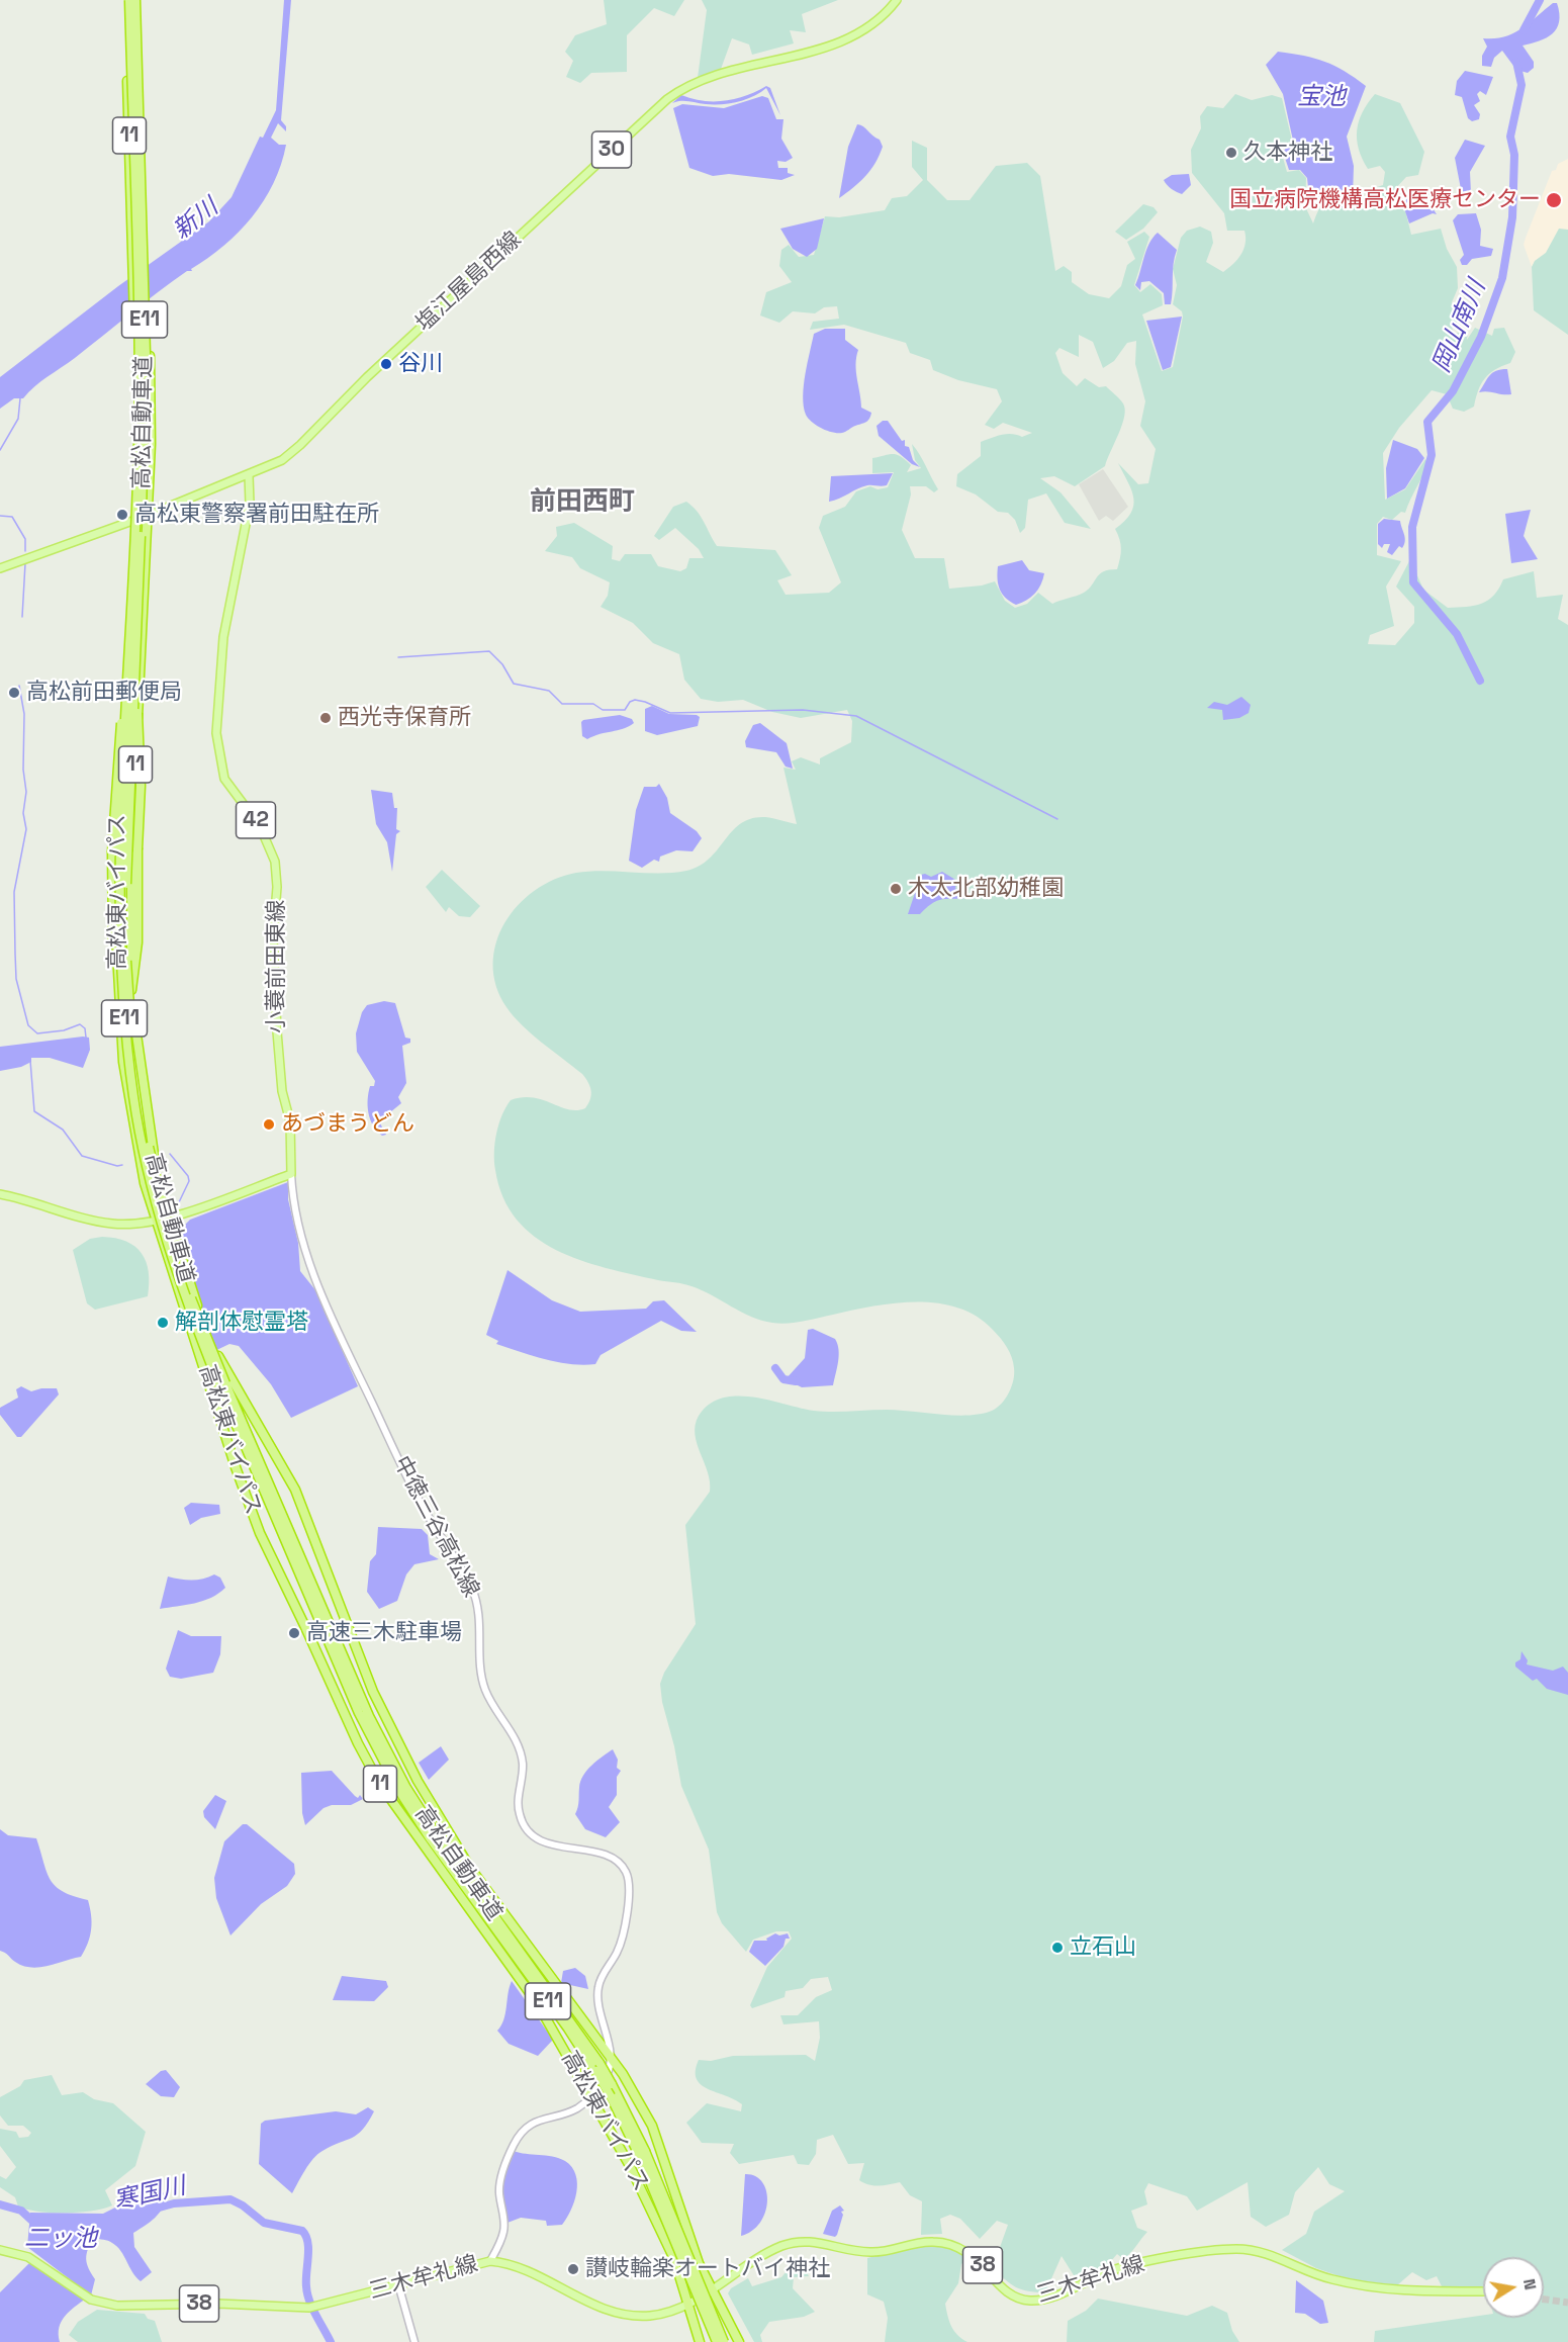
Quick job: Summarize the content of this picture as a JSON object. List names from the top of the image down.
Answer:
{
  "streets": {
    "highway": [
      "11",
      "E11",
      "高松自動車道",
      "高松東バイパス"
    ],
    "main road": [
      "30",
      "塩江屋島西線",
      "42",
      "小蓑前田東線",
      "中徳三谷高松線",
      "38",
      "三木牟礼線"
    ]
  },
  "crossings": [
    ["塩江屋島西線", "高松東バイパス"],
    ["塩江屋島西線", "小蓑前田東線"],
    ["高松自動車道", "高松東バイパス"],
    ["高松東バイパス", "中徳三谷高松線"],
    ["高松東バイパス", "三木牟礼線"],
    ["小蓑前田東線", "中徳三谷高松線"]
  ],
  "districts": ["前田西町"],
  "water": [
    "宝池",
    "新川",
    "岡山南川",
    "寒国川",
    "二ッ池"
  ],
  "places": [
    "久本神社",
    "国立病院機構高松医療センター",
    "谷川",
    "高松東警察署前田駐在所",
    "高松前田郵便局",
    "西光寺保育所",
    "木太北部幼稚園",
    "あづまうどん",
    "解剖体慰霊塔",
    "高速三木駐車場",
    "立石山",
    "讃岐輪楽オートバイ神社"
  ],
  "north": "right"
}
